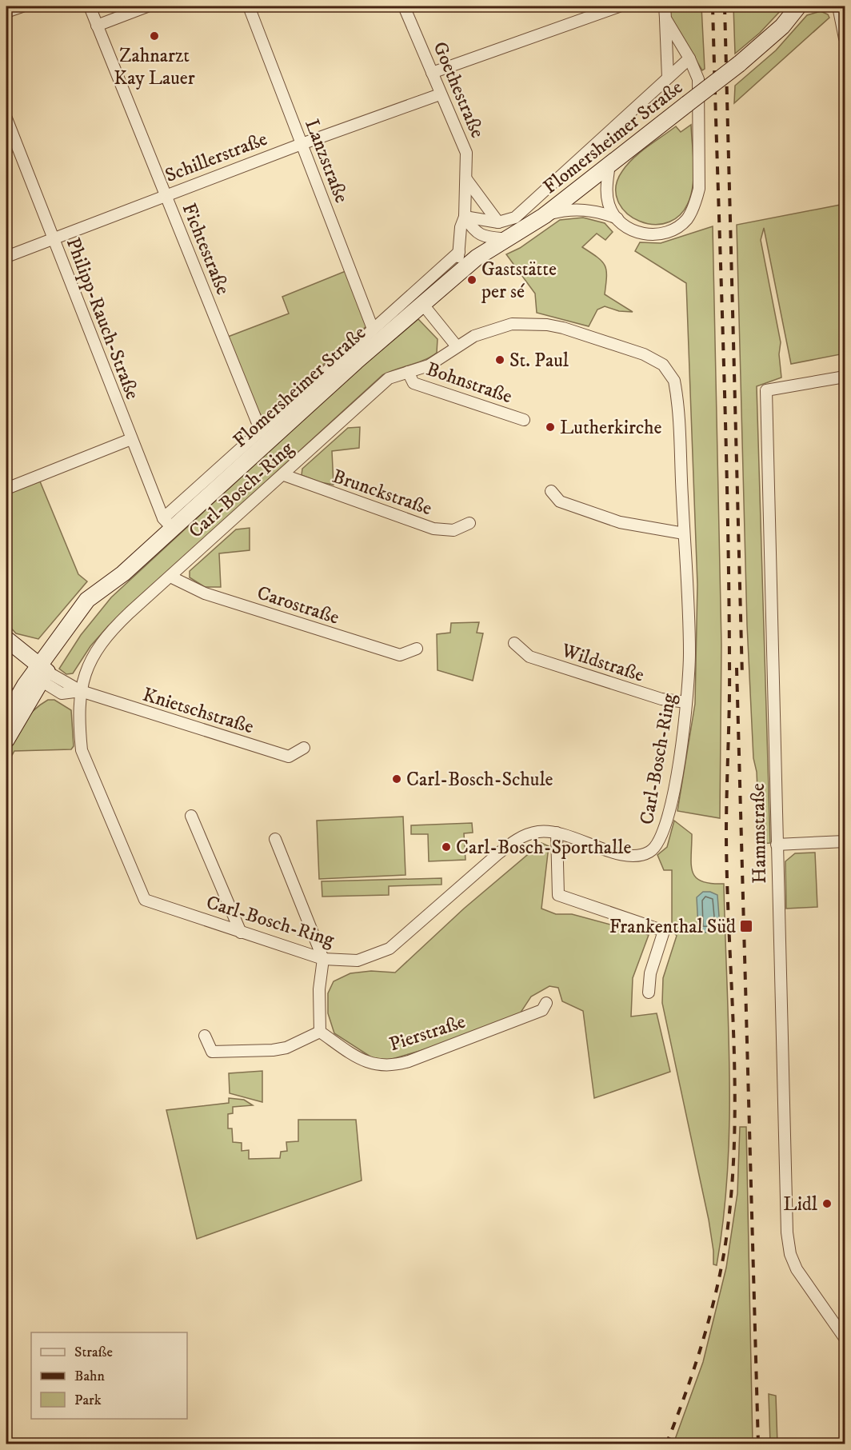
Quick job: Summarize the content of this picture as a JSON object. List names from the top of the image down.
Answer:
{
  "streets": {
    "main road": ["Flomersheimer Straße"],
    "street": [
      "Goethestraße",
      "Schillerstraße",
      "Lanzstraße",
      "Fichtestraße",
      "Philipp-Rauch-Straße",
      "Bohnstraße",
      "Carl-Bosch-Ring",
      "Brunckstraße",
      "Carostraße",
      "Wildstraße",
      "Knietschstraße",
      "Hammstraße",
      "Pierstraße"
    ]
  },
  "crossings": [
    ["Goethestraße", "Flomersheimer Straße"],
    ["Goethestraße", "Schillerstraße"],
    ["Flomersheimer Straße", "Lanzstraße"],
    ["Flomersheimer Straße", "Fichtestraße"],
    ["Flomersheimer Straße", "Philipp-Rauch-Straße"],
    ["Schillerstraße", "Lanzstraße"],
    ["Schillerstraße", "Fichtestraße"],
    ["Schillerstraße", "Philipp-Rauch-Straße"],
    ["Bohnstraße", "Carl-Bosch-Ring"],
    ["Carl-Bosch-Ring", "Brunckstraße"],
    ["Carl-Bosch-Ring", "Carostraße"],
    ["Carl-Bosch-Ring", "Wildstraße"],
    ["Carl-Bosch-Ring", "Knietschstraße"]
  ],
  "places": {
    "other": [
      "Zahnarzt Kay Lauer",
      "Gaststätte per sé",
      "St. Paul",
      "Lutherkirche",
      "Carl-Bosch-Schule",
      "Carl-Bosch-Sporthalle",
      "Lidl"
    ],
    "transit": ["Frankenthal Süd"]
  },
  "legend": ["Straße", "Bahn", "Park"]
}
